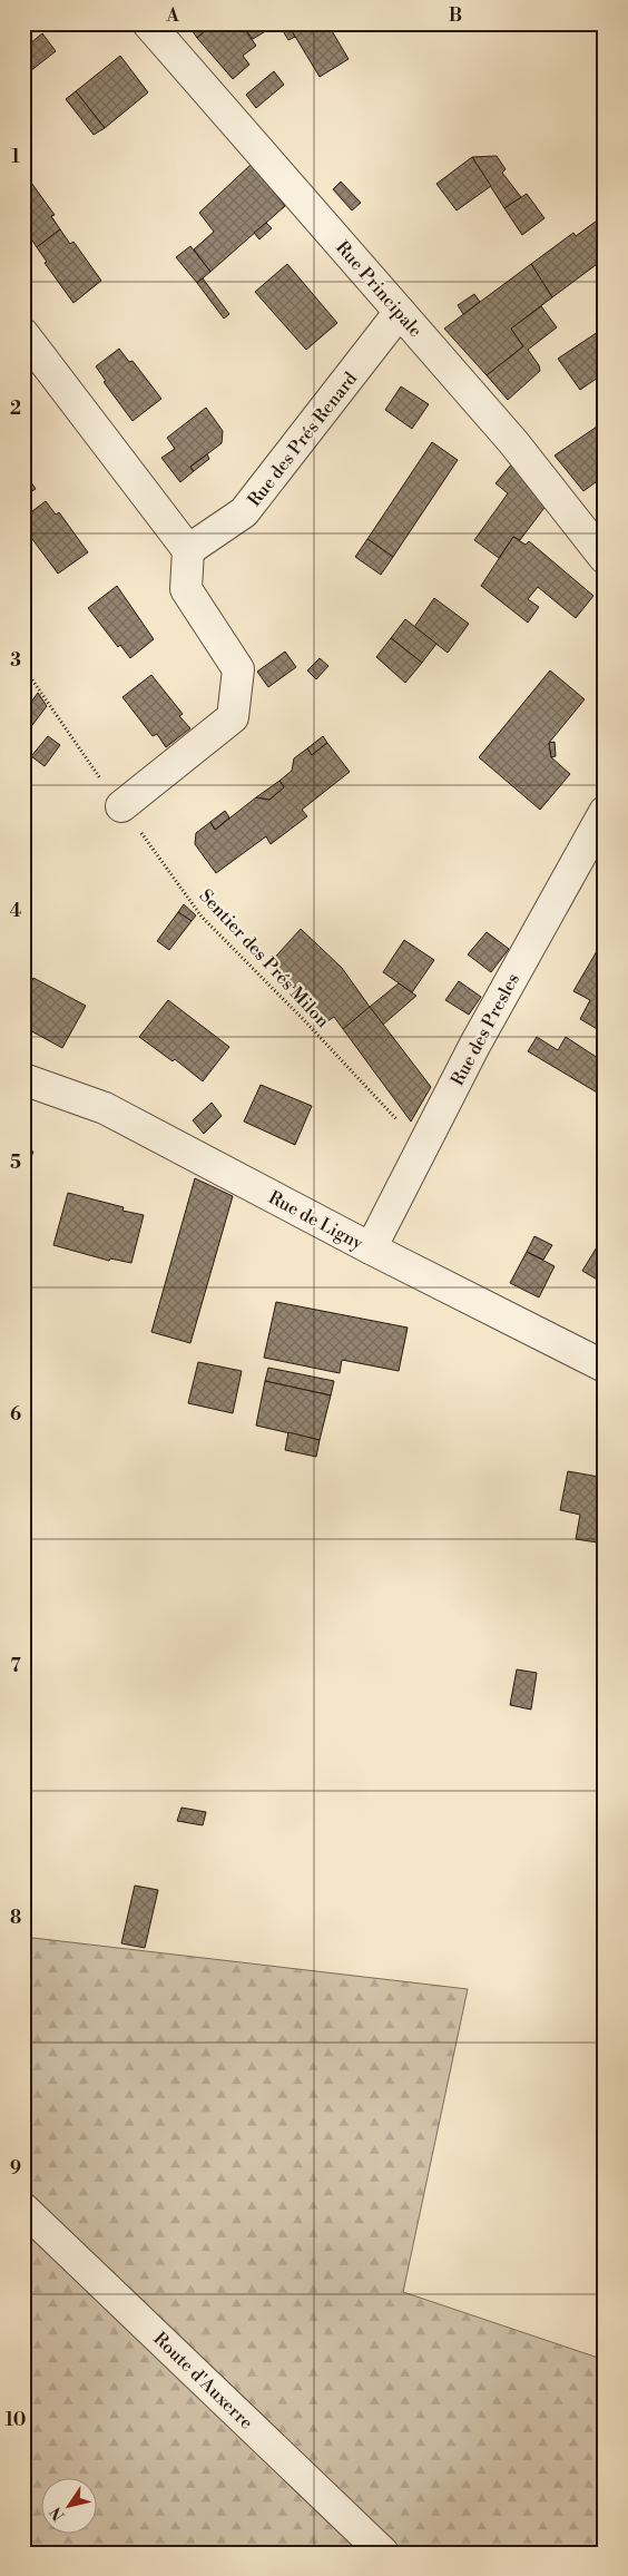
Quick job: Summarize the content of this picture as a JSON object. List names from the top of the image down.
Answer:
{
  "streets": {
    "street": [
      "Rue Principale",
      "Rue des Prés Renard",
      "Rue des Presles",
      "Rue de Ligny",
      "Route d'Auxerre"
    ],
    "path": ["Sentier des Prés Milon"]
  },
  "crossings": [
    ["Rue Principale", "Rue des Prés Renard"],
    ["Sentier des Prés Milon", "Rue des Presles"],
    ["Rue des Presles", "Rue de Ligny"]
  ],
  "north": "bottom left",
  "grid": {
    "columns": ["A", "B"],
    "rows": [
      "1",
      "2",
      "3",
      "4",
      "5",
      "6",
      "7",
      "8",
      "9",
      "10"
    ]
  }
}
